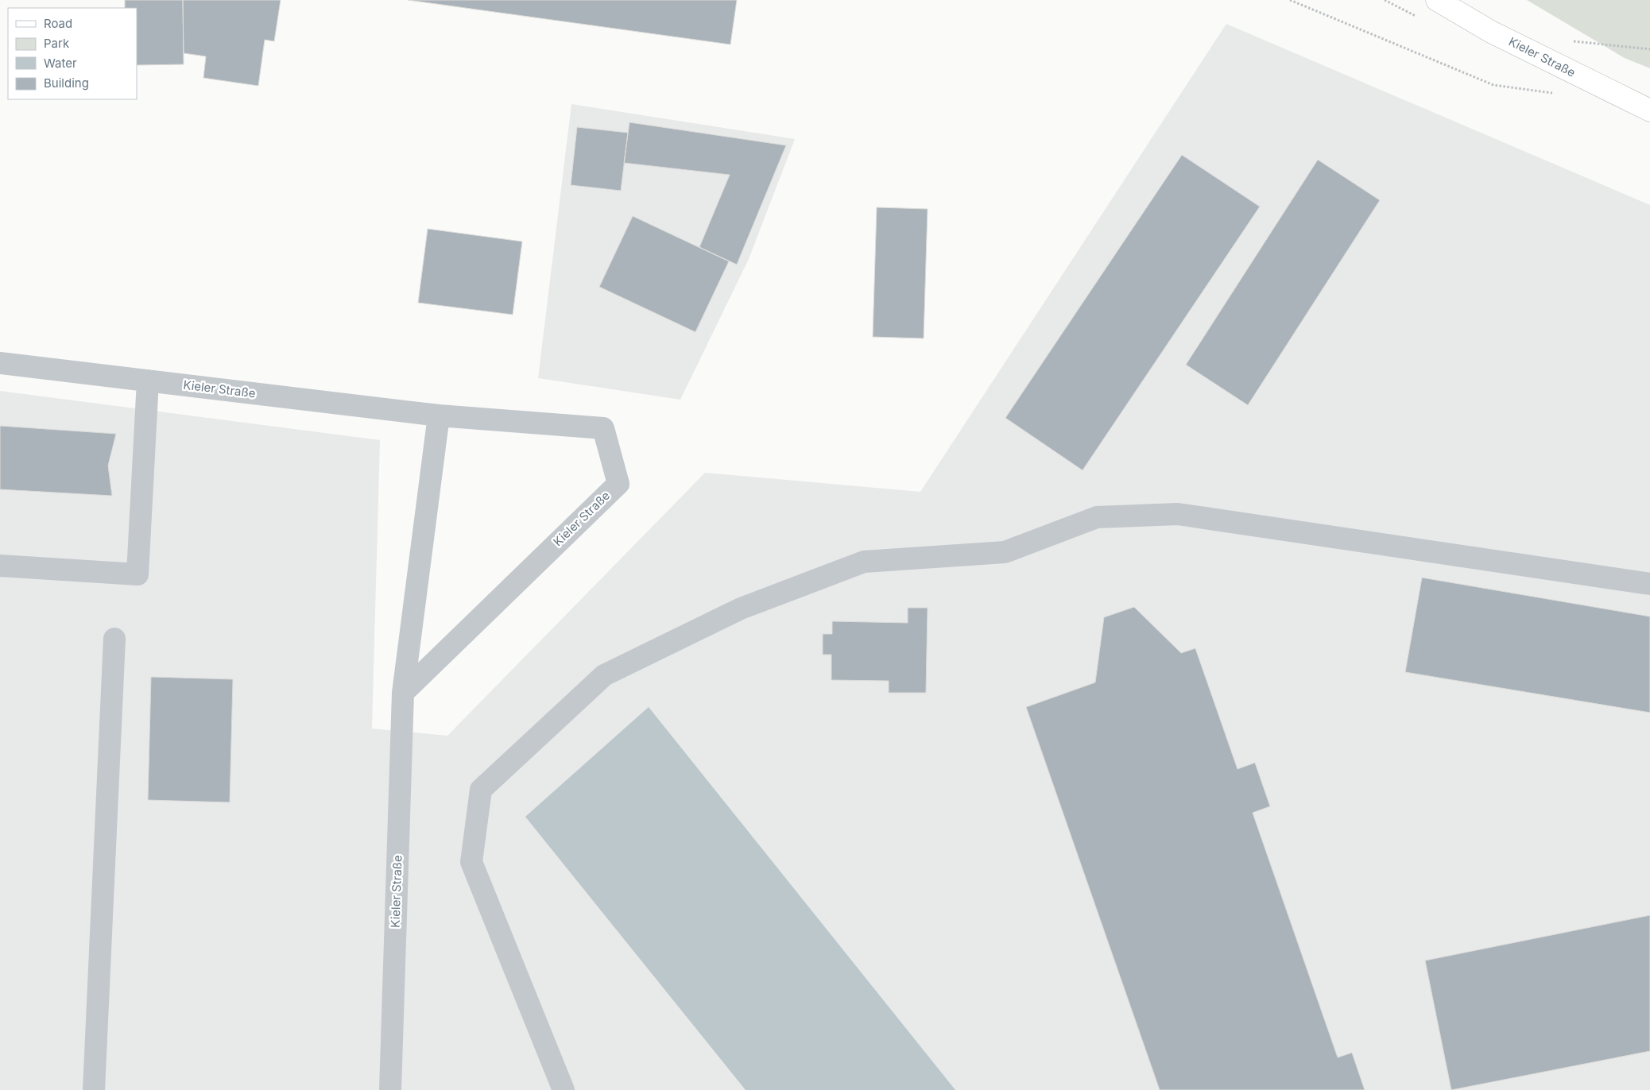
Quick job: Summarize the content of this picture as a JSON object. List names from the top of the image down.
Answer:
{
  "streets": {
    "main road": ["Kieler Straße"]
  },
  "legend": [
    "Road",
    "Park",
    "Water",
    "Building"
  ]
}
